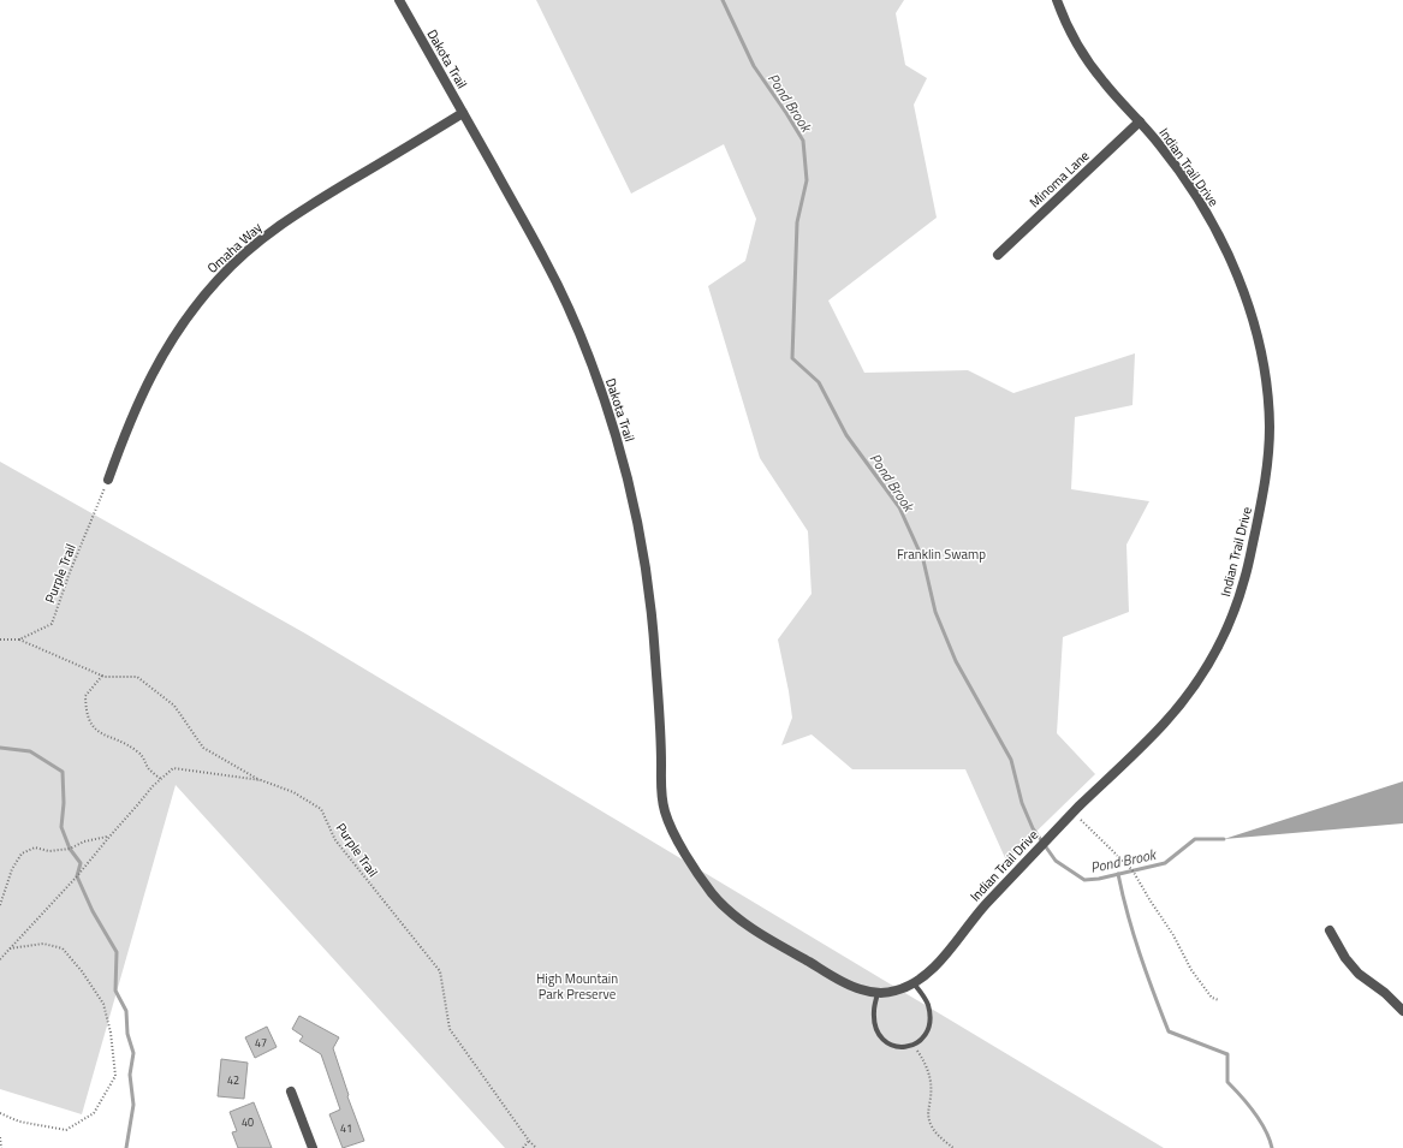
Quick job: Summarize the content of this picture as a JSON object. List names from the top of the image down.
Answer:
{
  "streets": {
    "street": [
      "Dakota Trail",
      "Indian Trail Drive",
      "Minoma Lane",
      "Omaha Way"
    ],
    "path": ["Purple Trail"]
  },
  "crossings": [
    ["Dakota Trail", "Indian Trail Drive"],
    ["Dakota Trail", "Omaha Way"],
    ["Indian Trail Drive", "Minoma Lane"],
    ["Omaha Way", "Purple Trail"]
  ],
  "water": ["Pond Brook"],
  "parks": ["Franklin Swamp", "High Mountain Park Preserve"],
  "house_numbers": [
    "47",
    "42",
    "40",
    "41"
  ]
}
